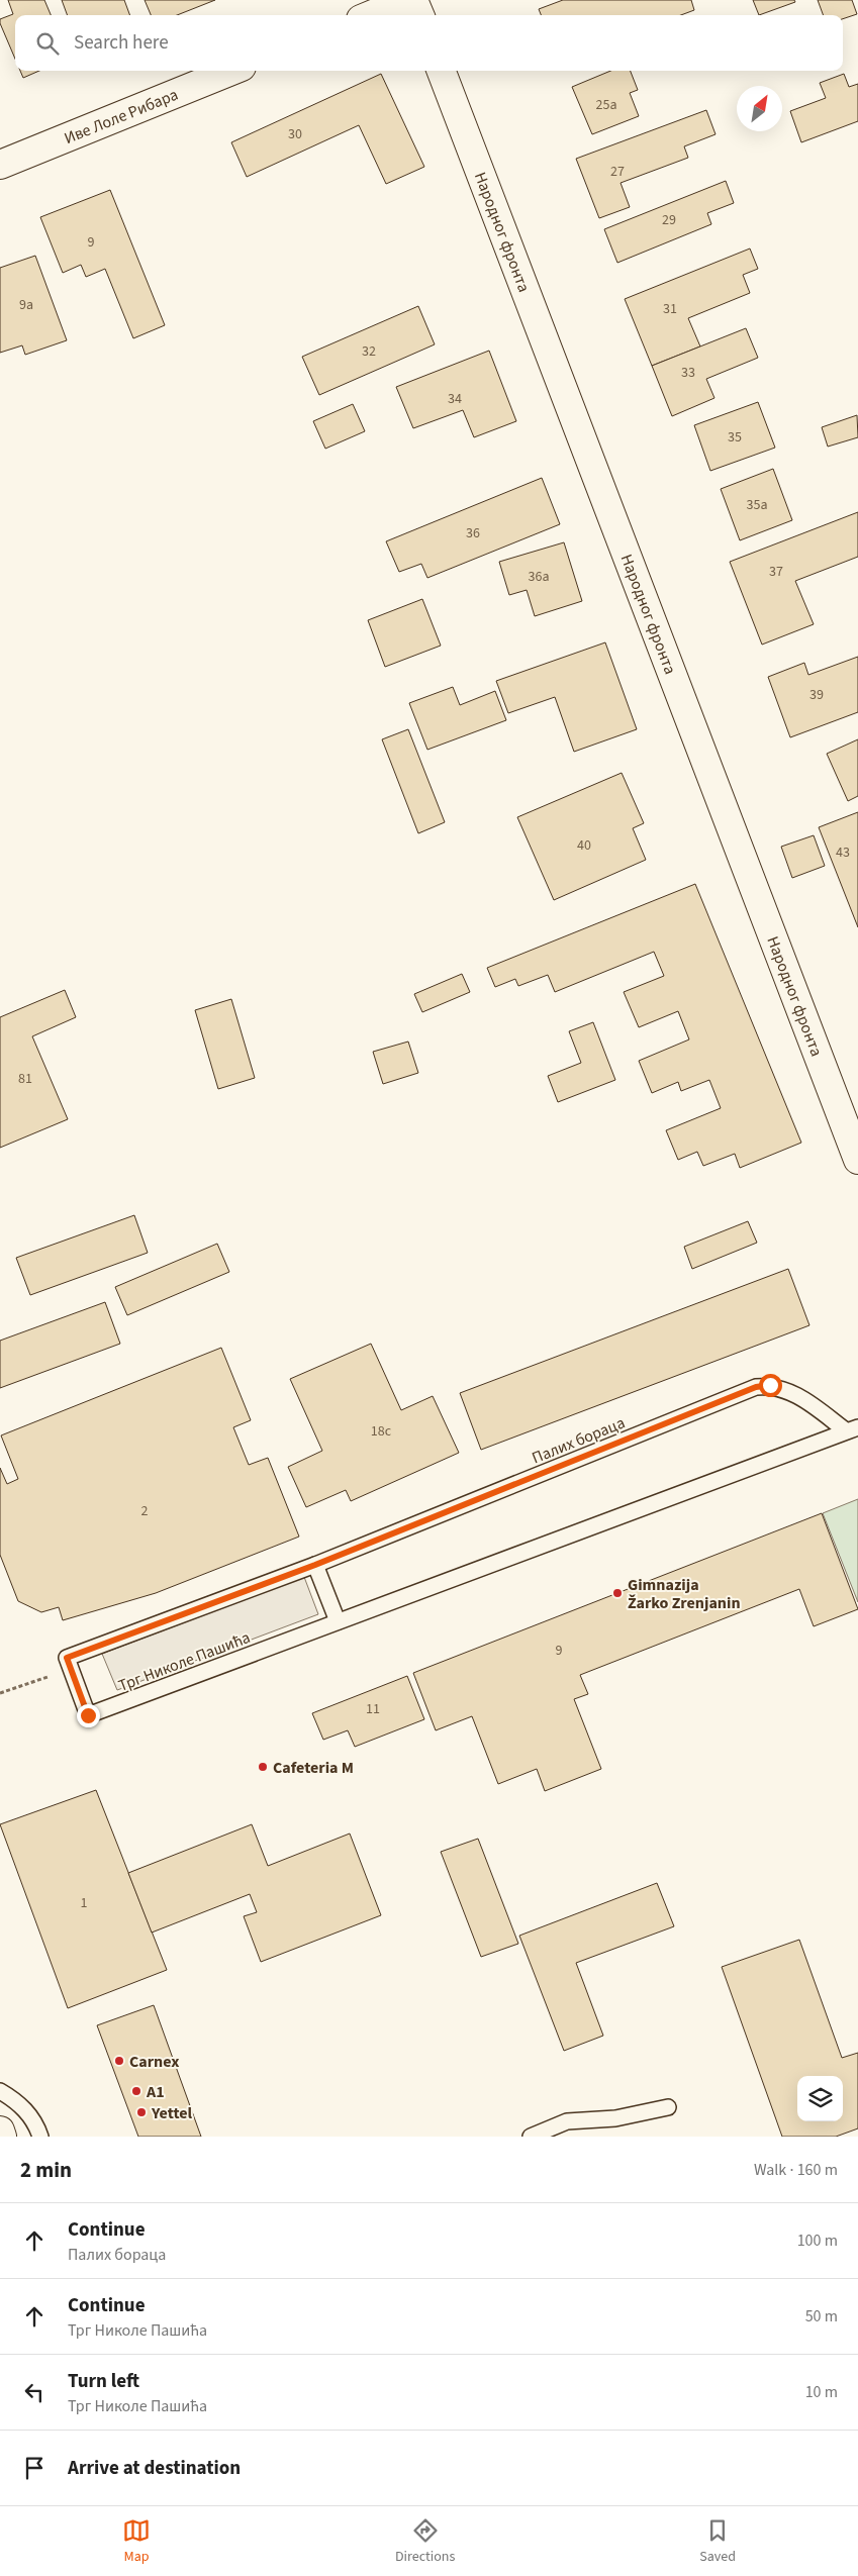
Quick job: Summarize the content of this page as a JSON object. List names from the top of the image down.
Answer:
{
  "streets": {
    "street": ["Иве Лоле Рибара", "Народног фронта"],
    "lane": ["Палих бораца", "Трг Николе Пашића"]
  },
  "places": [
    "Gimnazija Žarko Zrenjanin",
    "Cafeteria M",
    "Carnex",
    "A1",
    "Yettel"
  ],
  "house_numbers": [
    "25a",
    "30",
    "27",
    "29",
    "9",
    "9a",
    "31",
    "32",
    "33",
    "34",
    "35",
    "35a",
    "36",
    "37",
    "36a",
    "39",
    "40",
    "43",
    "81",
    "18c",
    "2",
    "9",
    "11",
    "1"
  ],
  "north": "top right",
  "page": {
    "search": "Search here",
    "heading": ["2 min", "Walk · 160 m"],
    "list": [
      ["Continue", "Палих бораца", "100 m"],
      ["Continue", "Трг Николе Пашића", "50 m"],
      ["Turn left", "Трг Николе Пашића", "10 m"],
      "Arrive at destination"
    ],
    "nav": ["Map", "Directions", "Saved"]
  }
}
